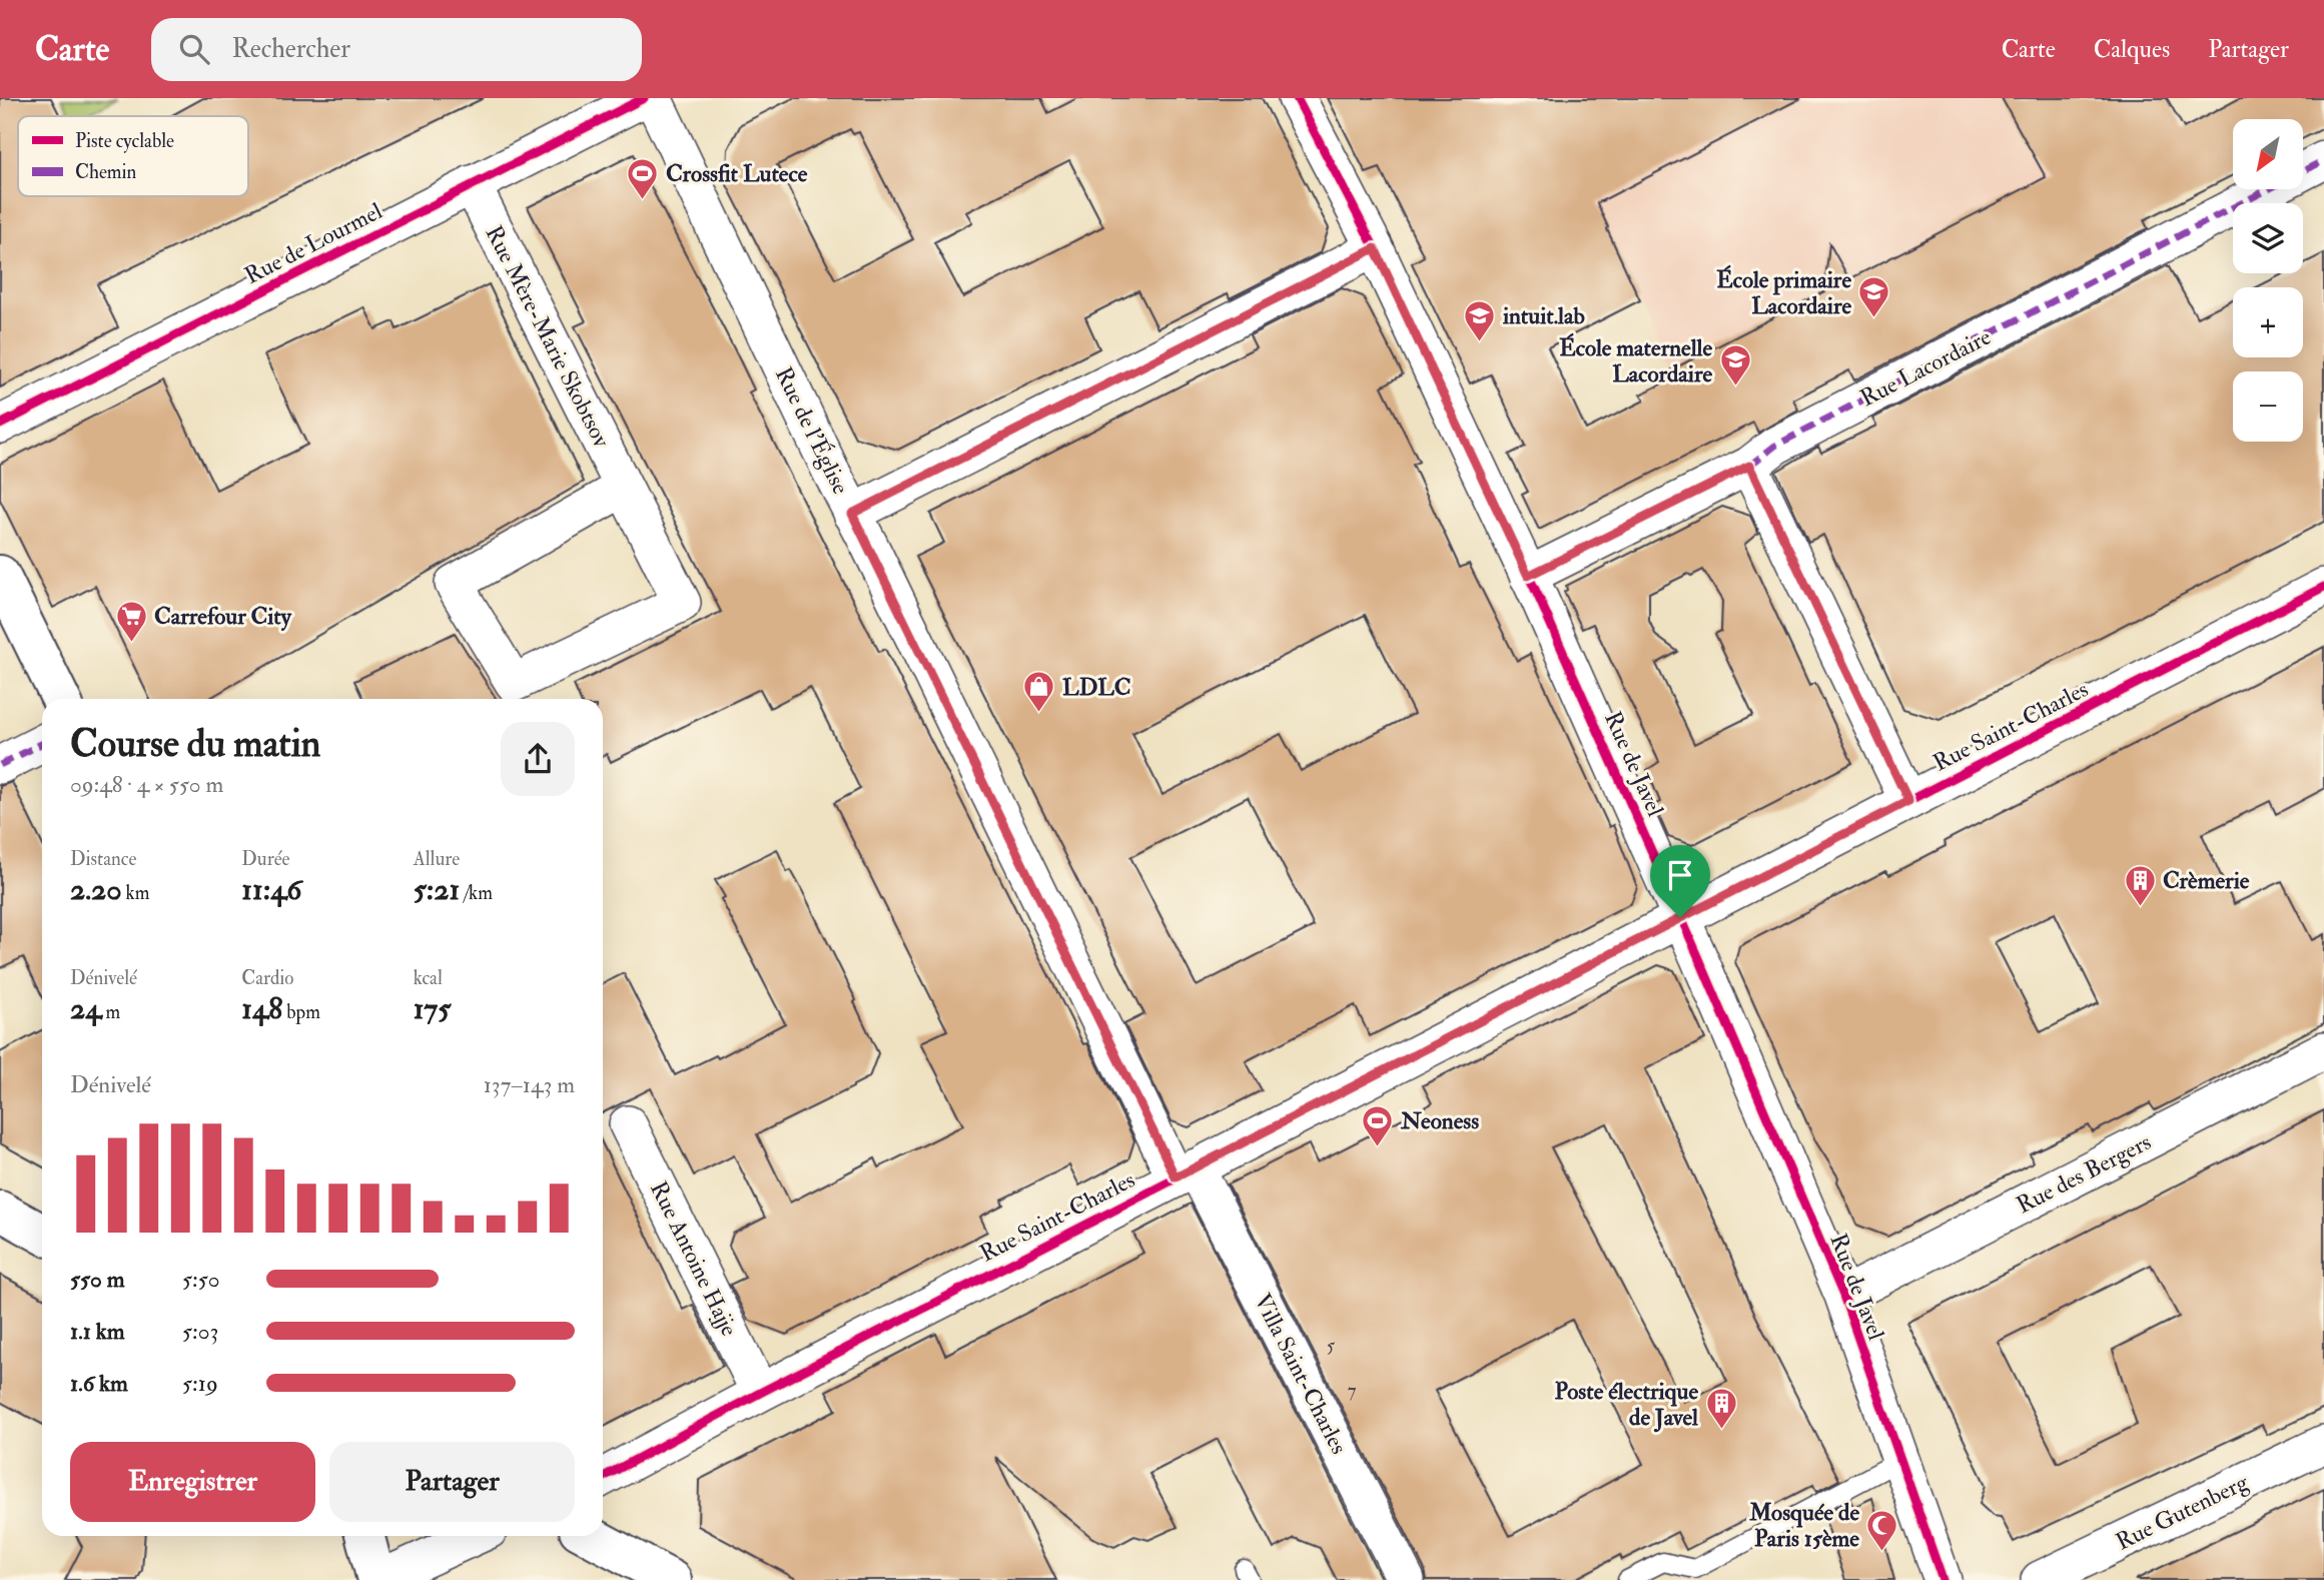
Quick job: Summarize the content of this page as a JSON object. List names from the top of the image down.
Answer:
{
  "streets": {
    "street": [
      "Rue de Lourmel",
      "Rue Mère-Marie Skobtsov",
      "Rue Lacordaire",
      "Rue de l'Église",
      "Rue Saint-Charles",
      "Rue de Javel",
      "Rue des Bergers",
      "Rue Antoine Hajje",
      "Villa Saint-Charles",
      "Rue Gutenberg"
    ]
  },
  "crossings": [
    ["Rue de Lourmel", "Rue Mère-Marie Skobtsov"],
    ["Rue Lacordaire", "Rue de Javel"],
    ["Rue de l'Église", "Rue Saint-Charles"],
    ["Rue de l'Église", "Villa Saint-Charles"],
    ["Rue Saint-Charles", "Rue de Javel"],
    ["Rue Saint-Charles", "Rue Antoine Hajje"],
    ["Rue Saint-Charles", "Villa Saint-Charles"],
    ["Rue de Javel", "Rue des Bergers"]
  ],
  "places": {
    "sports": ["Crossfit Lutece", "Neoness"],
    "school or university": ["École primaire Lacordaire", "intuit.lab", "École maternelle Lacordaire"],
    "supermarket": ["Carrefour City"],
    "shop": ["LDLC"],
    "building": ["Crèmerie", "Poste électrique de Javel"],
    "mosque": ["Mosquée de Paris 15ème"]
  },
  "house_numbers": ["5", "7"],
  "legend": ["Piste cyclable", "Chemin"],
  "north": "bottom left",
  "page": {
    "header": "Carte",
    "search": "Rechercher",
    "nav": ["Carte", "Calques", "Partager"],
    "map_buttons": ["+", "−"],
    "heading": ["Course du matin", "09:48 · 4 × 550 m"],
    "stats": [
      ["Distance", "2.20 km"],
      ["Durée", "11:46"],
      ["Allure", "5:21 /km"],
      ["Dénivelé", "24 m"],
      ["Cardio", "148 bpm"],
      ["kcal", "175"]
    ],
    "chart": ["Dénivelé", "137–143 m"],
    "list": [
      {
        "name": "550 m",
        "note": "5:50"
      },
      {
        "name": "1.1 km",
        "note": "5:03"
      },
      {
        "name": "1.6 km",
        "note": "5:19"
      }
    ],
    "buttons": ["Enregistrer", "Partager"]
  }
}
